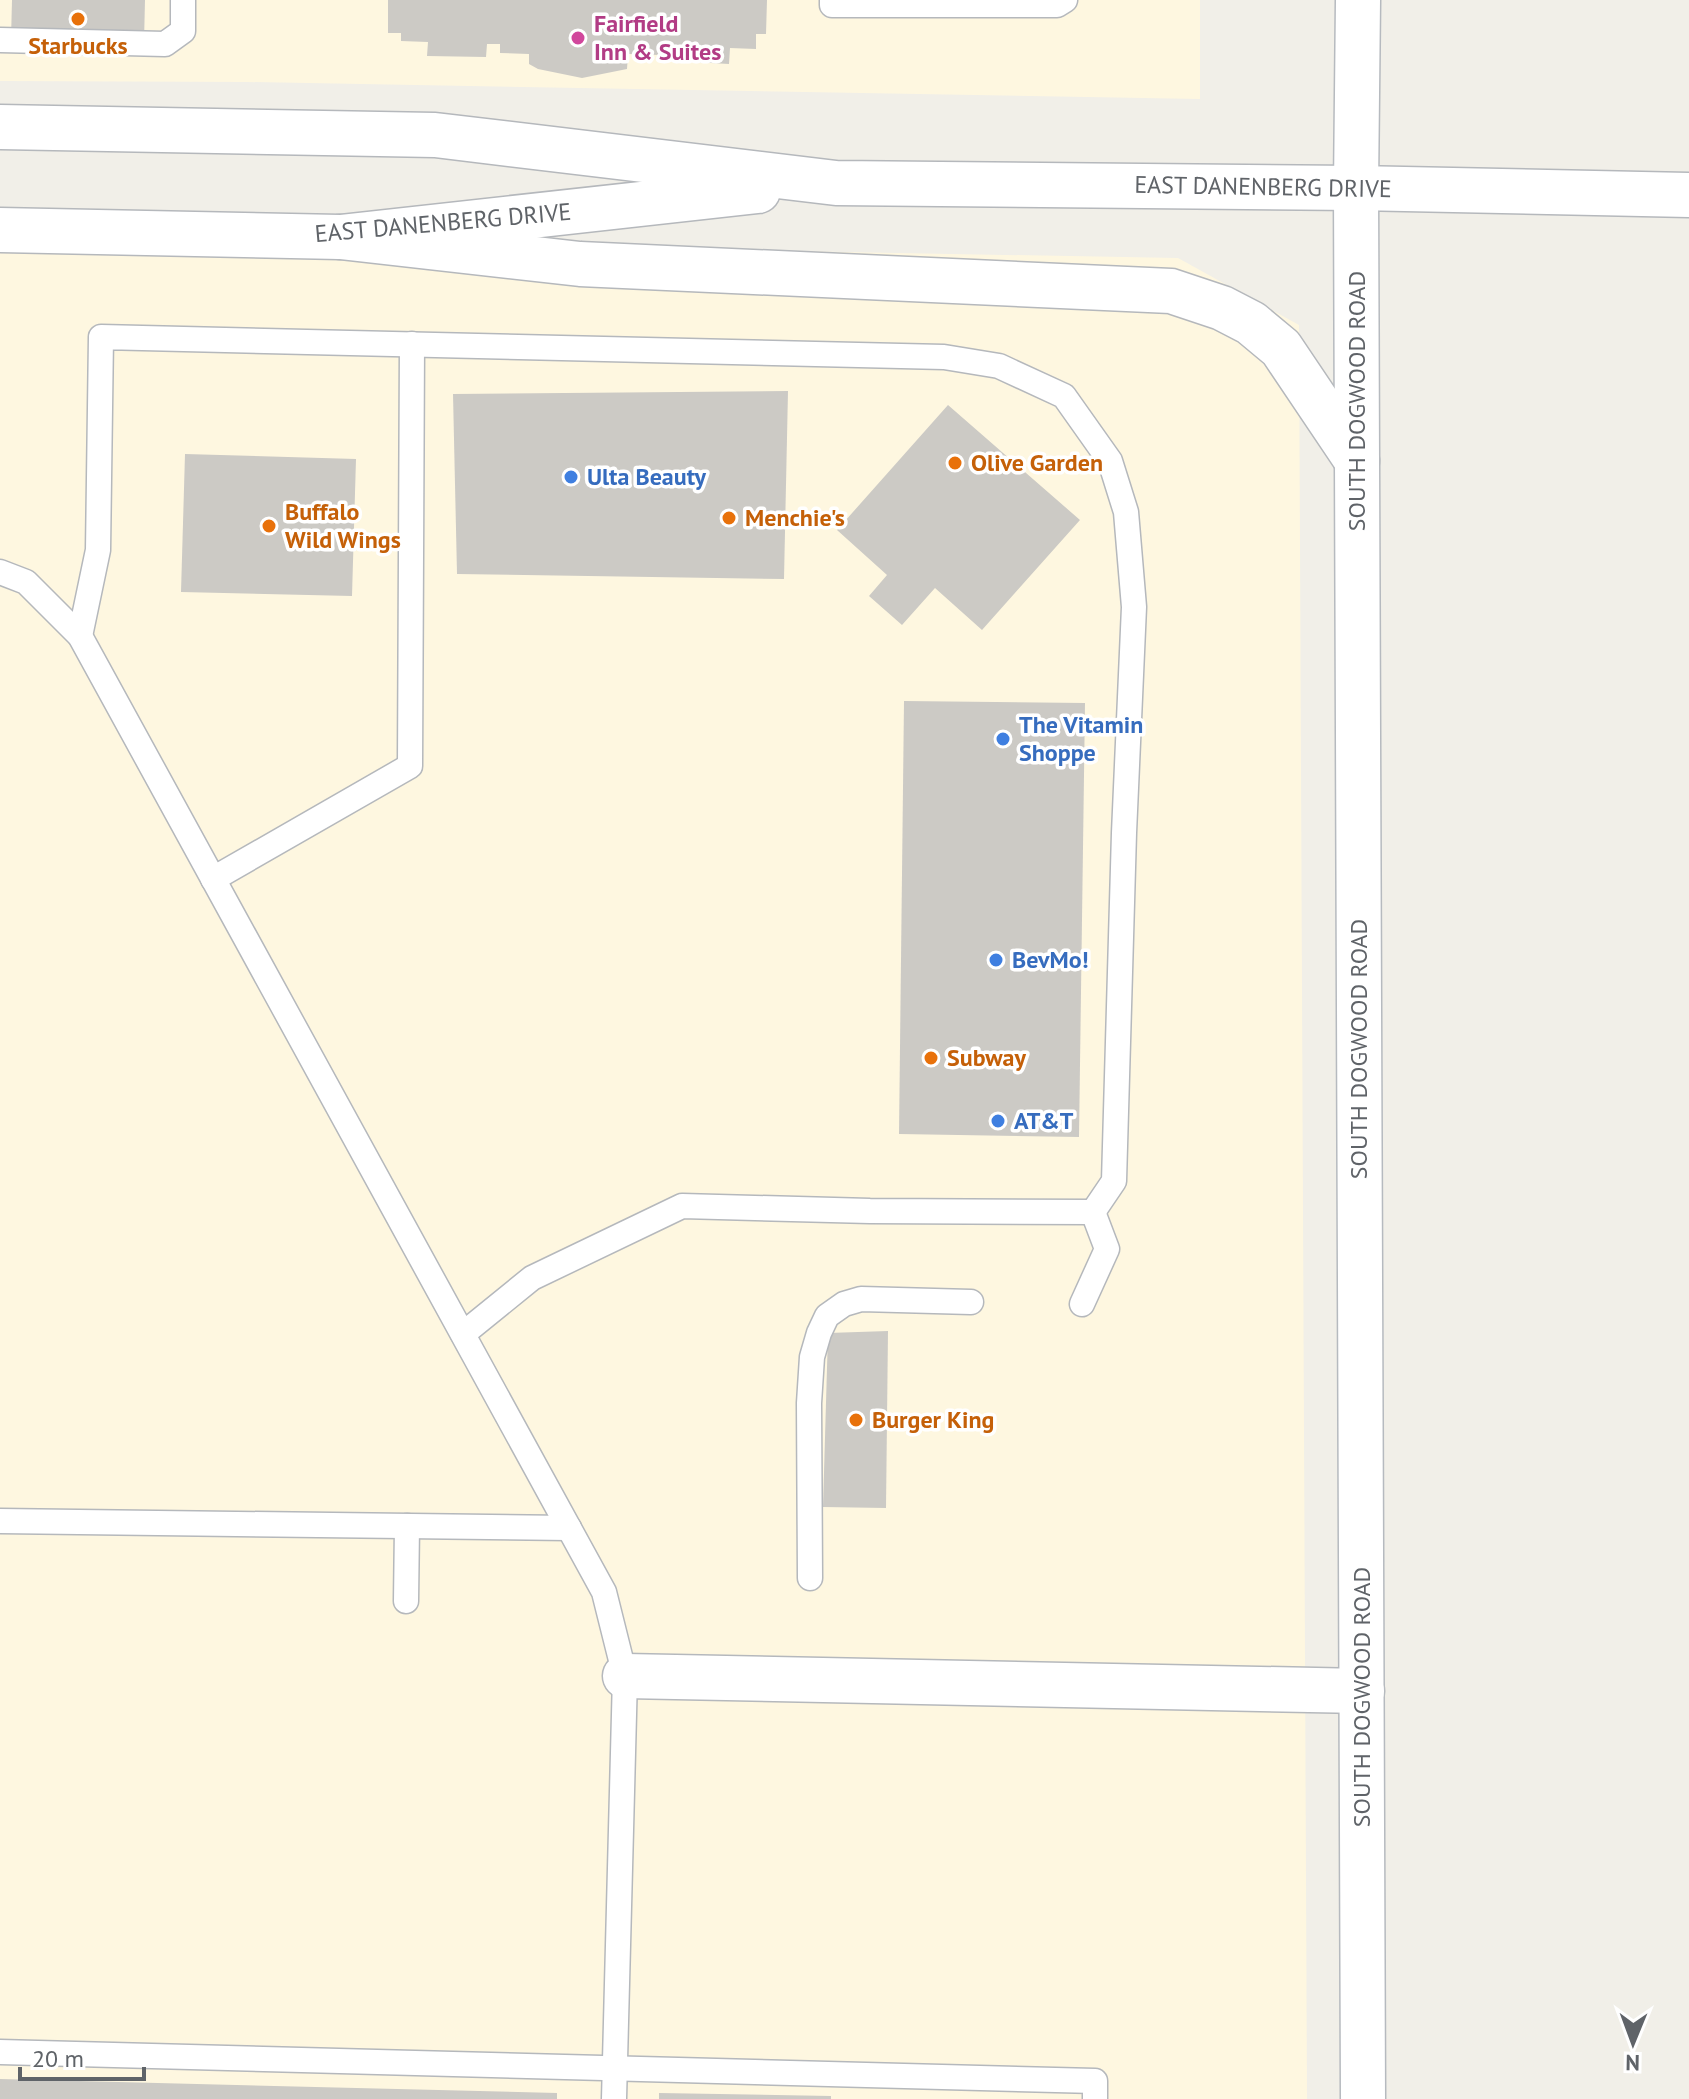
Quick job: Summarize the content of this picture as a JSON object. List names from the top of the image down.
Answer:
{
  "streets": {
    "street": ["EAST DANENBERG DRIVE", "SOUTH DOGWOOD ROAD"]
  },
  "crossings": [
    ["EAST DANENBERG DRIVE", "SOUTH DOGWOOD ROAD"]
  ],
  "places": [
    "Starbucks",
    "Fairfield Inn & Suites",
    "Olive Garden",
    "Ulta Beauty",
    "Menchie's",
    "Buffalo Wild Wings",
    "The Vitamin Shoppe",
    "BevMo!",
    "Subway",
    "AT&T",
    "Burger King"
  ],
  "scale_bar": "20 m",
  "north": "bottom"
}
